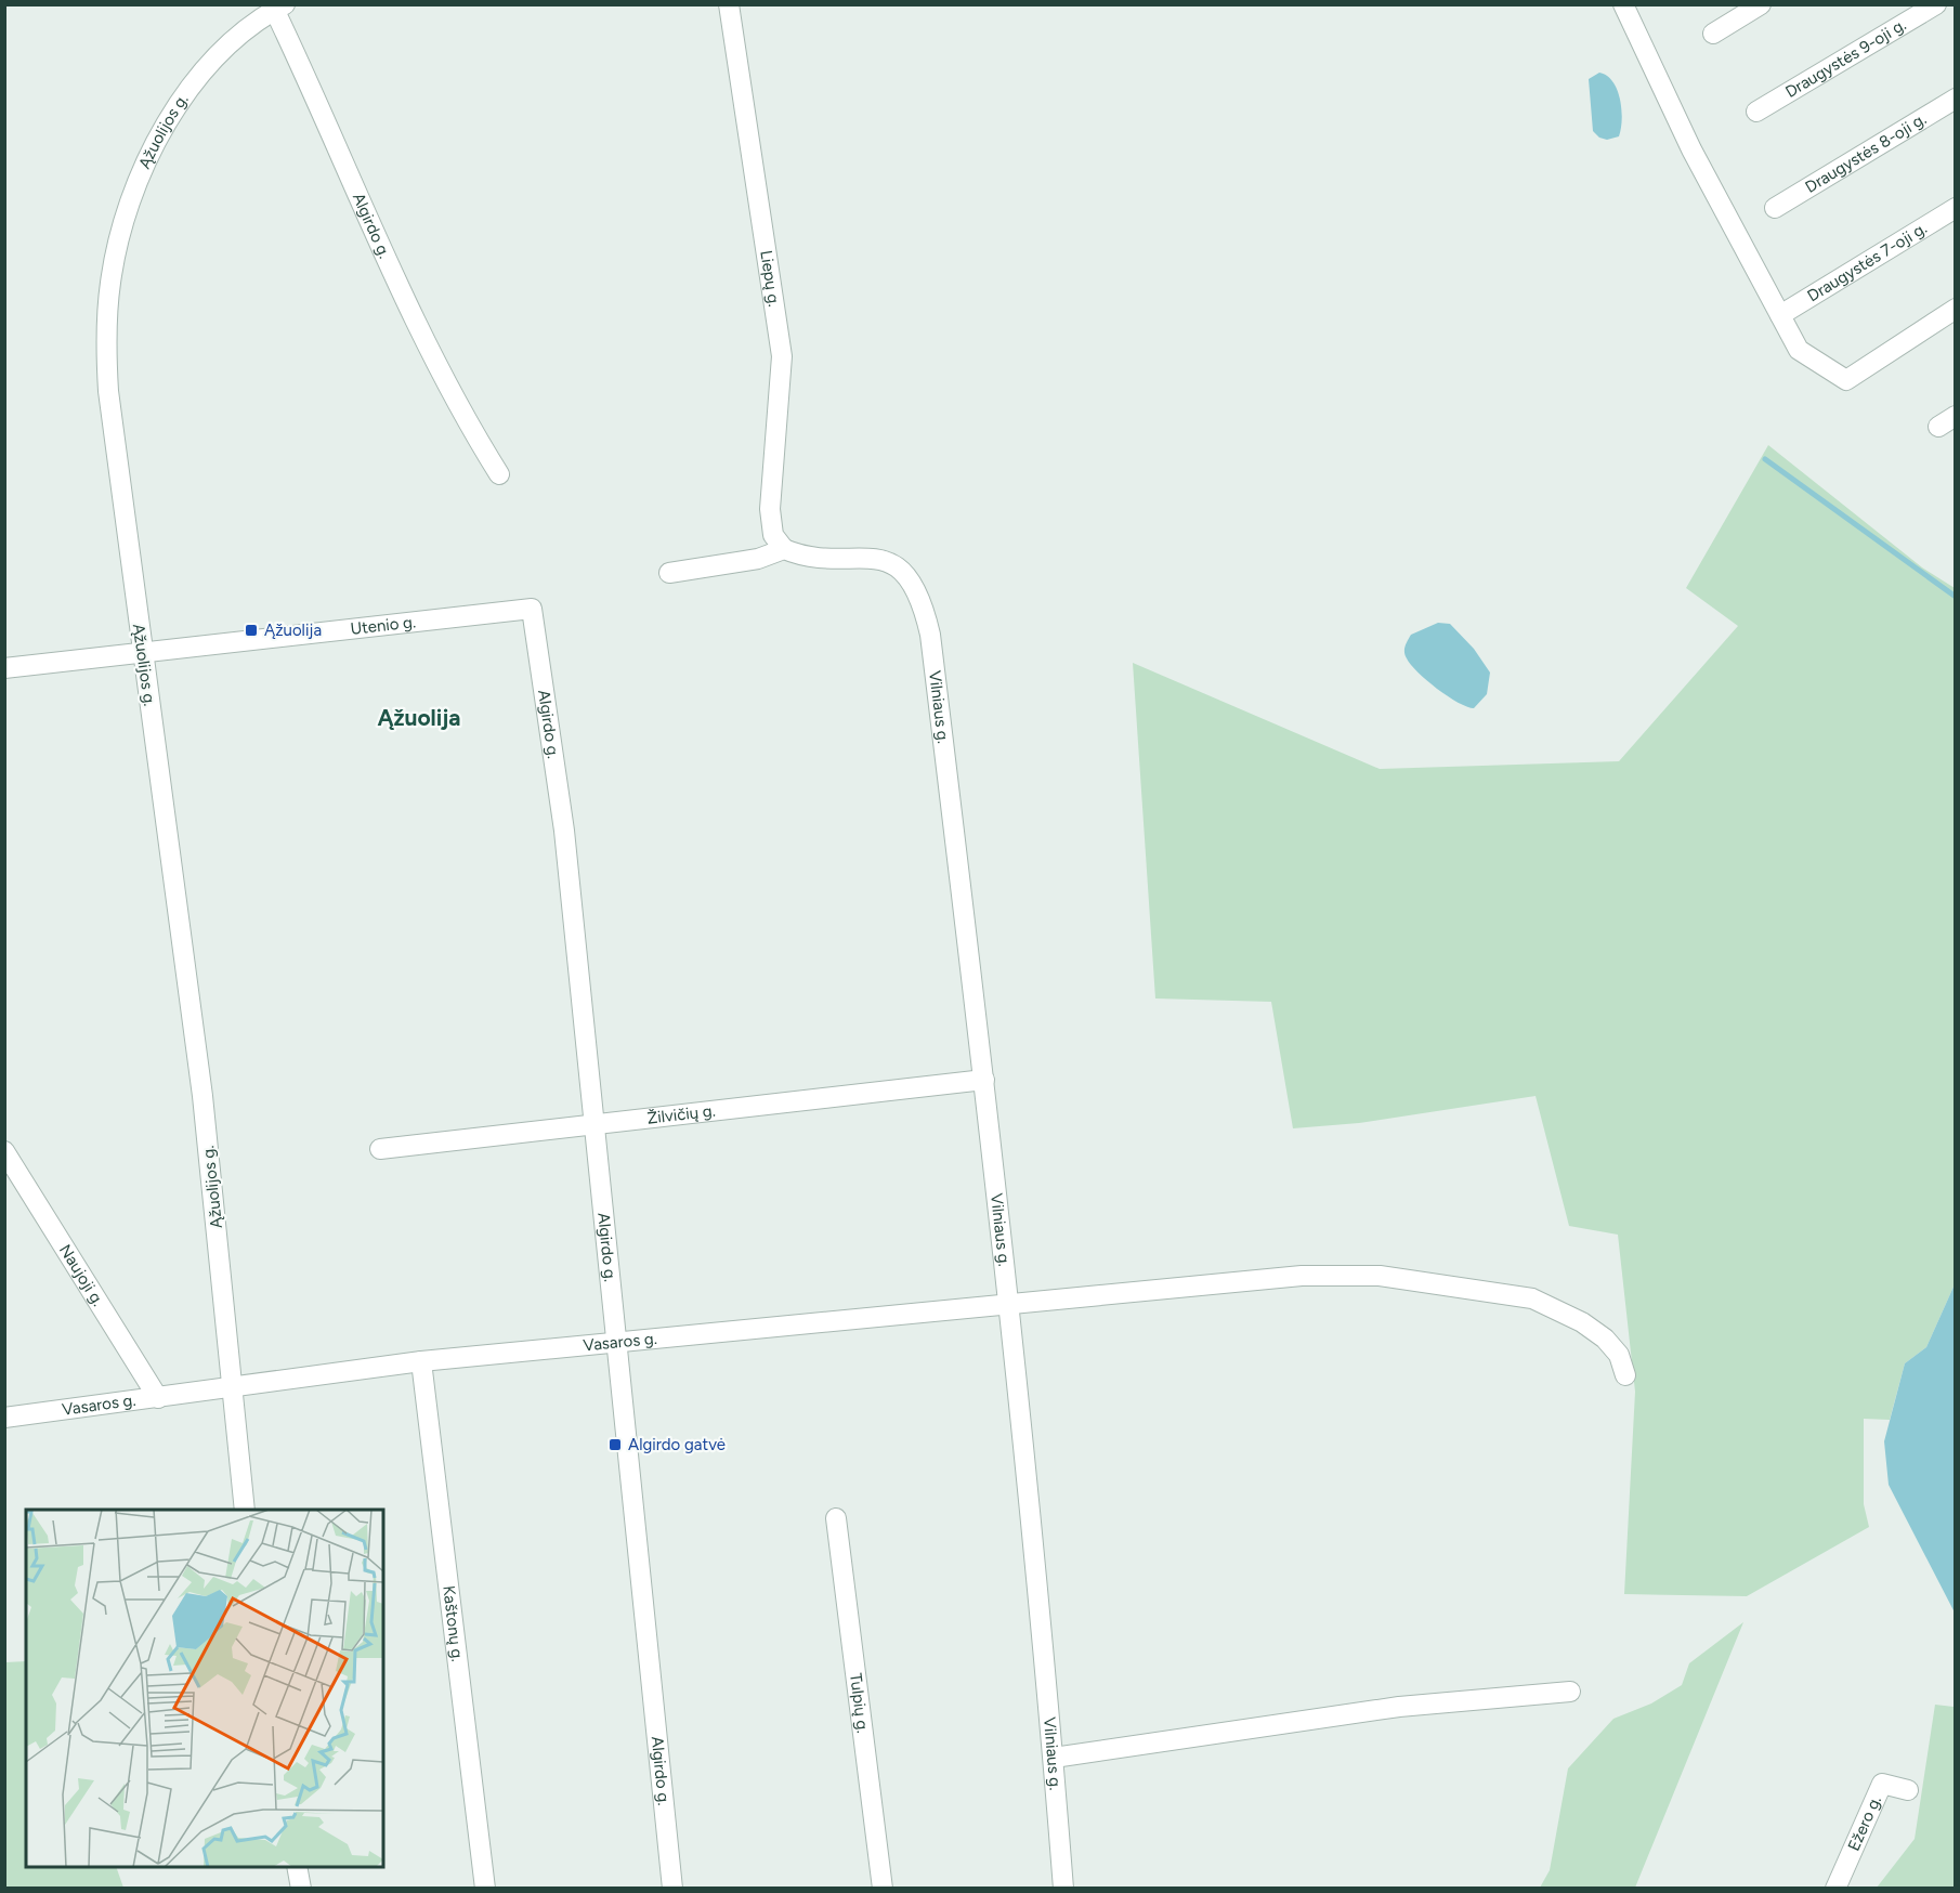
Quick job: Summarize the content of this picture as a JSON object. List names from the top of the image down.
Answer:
{
  "streets": {
    "street": [
      "Draugystės 9-oji g.",
      "Ąžuolijos g.",
      "Draugystės 8-oji g.",
      "Algirdo g.",
      "Draugystės 7-oji g.",
      "Liepų g.",
      "Utenio g.",
      "Vilniaus g.",
      "Žilvičių g.",
      "Naujoji g.",
      "Vasaros g.",
      "Kaštonų g.",
      "Tulpių g.",
      "Ežero g."
    ]
  },
  "crossings": [
    ["Ąžuolijos g.", "Algirdo g."],
    ["Ąžuolijos g.", "Utenio g."],
    ["Ąžuolijos g.", "Vasaros g."],
    ["Algirdo g.", "Utenio g."],
    ["Algirdo g.", "Žilvičių g."],
    ["Algirdo g.", "Vasaros g."],
    ["Liepų g.", "Vilniaus g."],
    ["Vilniaus g.", "Žilvičių g."],
    ["Vilniaus g.", "Vasaros g."],
    ["Naujoji g.", "Vasaros g."],
    ["Vasaros g.", "Kaštonų g."]
  ],
  "districts": ["Ąžuolija"],
  "places": {
    "transit": ["Ąžuolija", "Algirdo gatvė"]
  }
}
